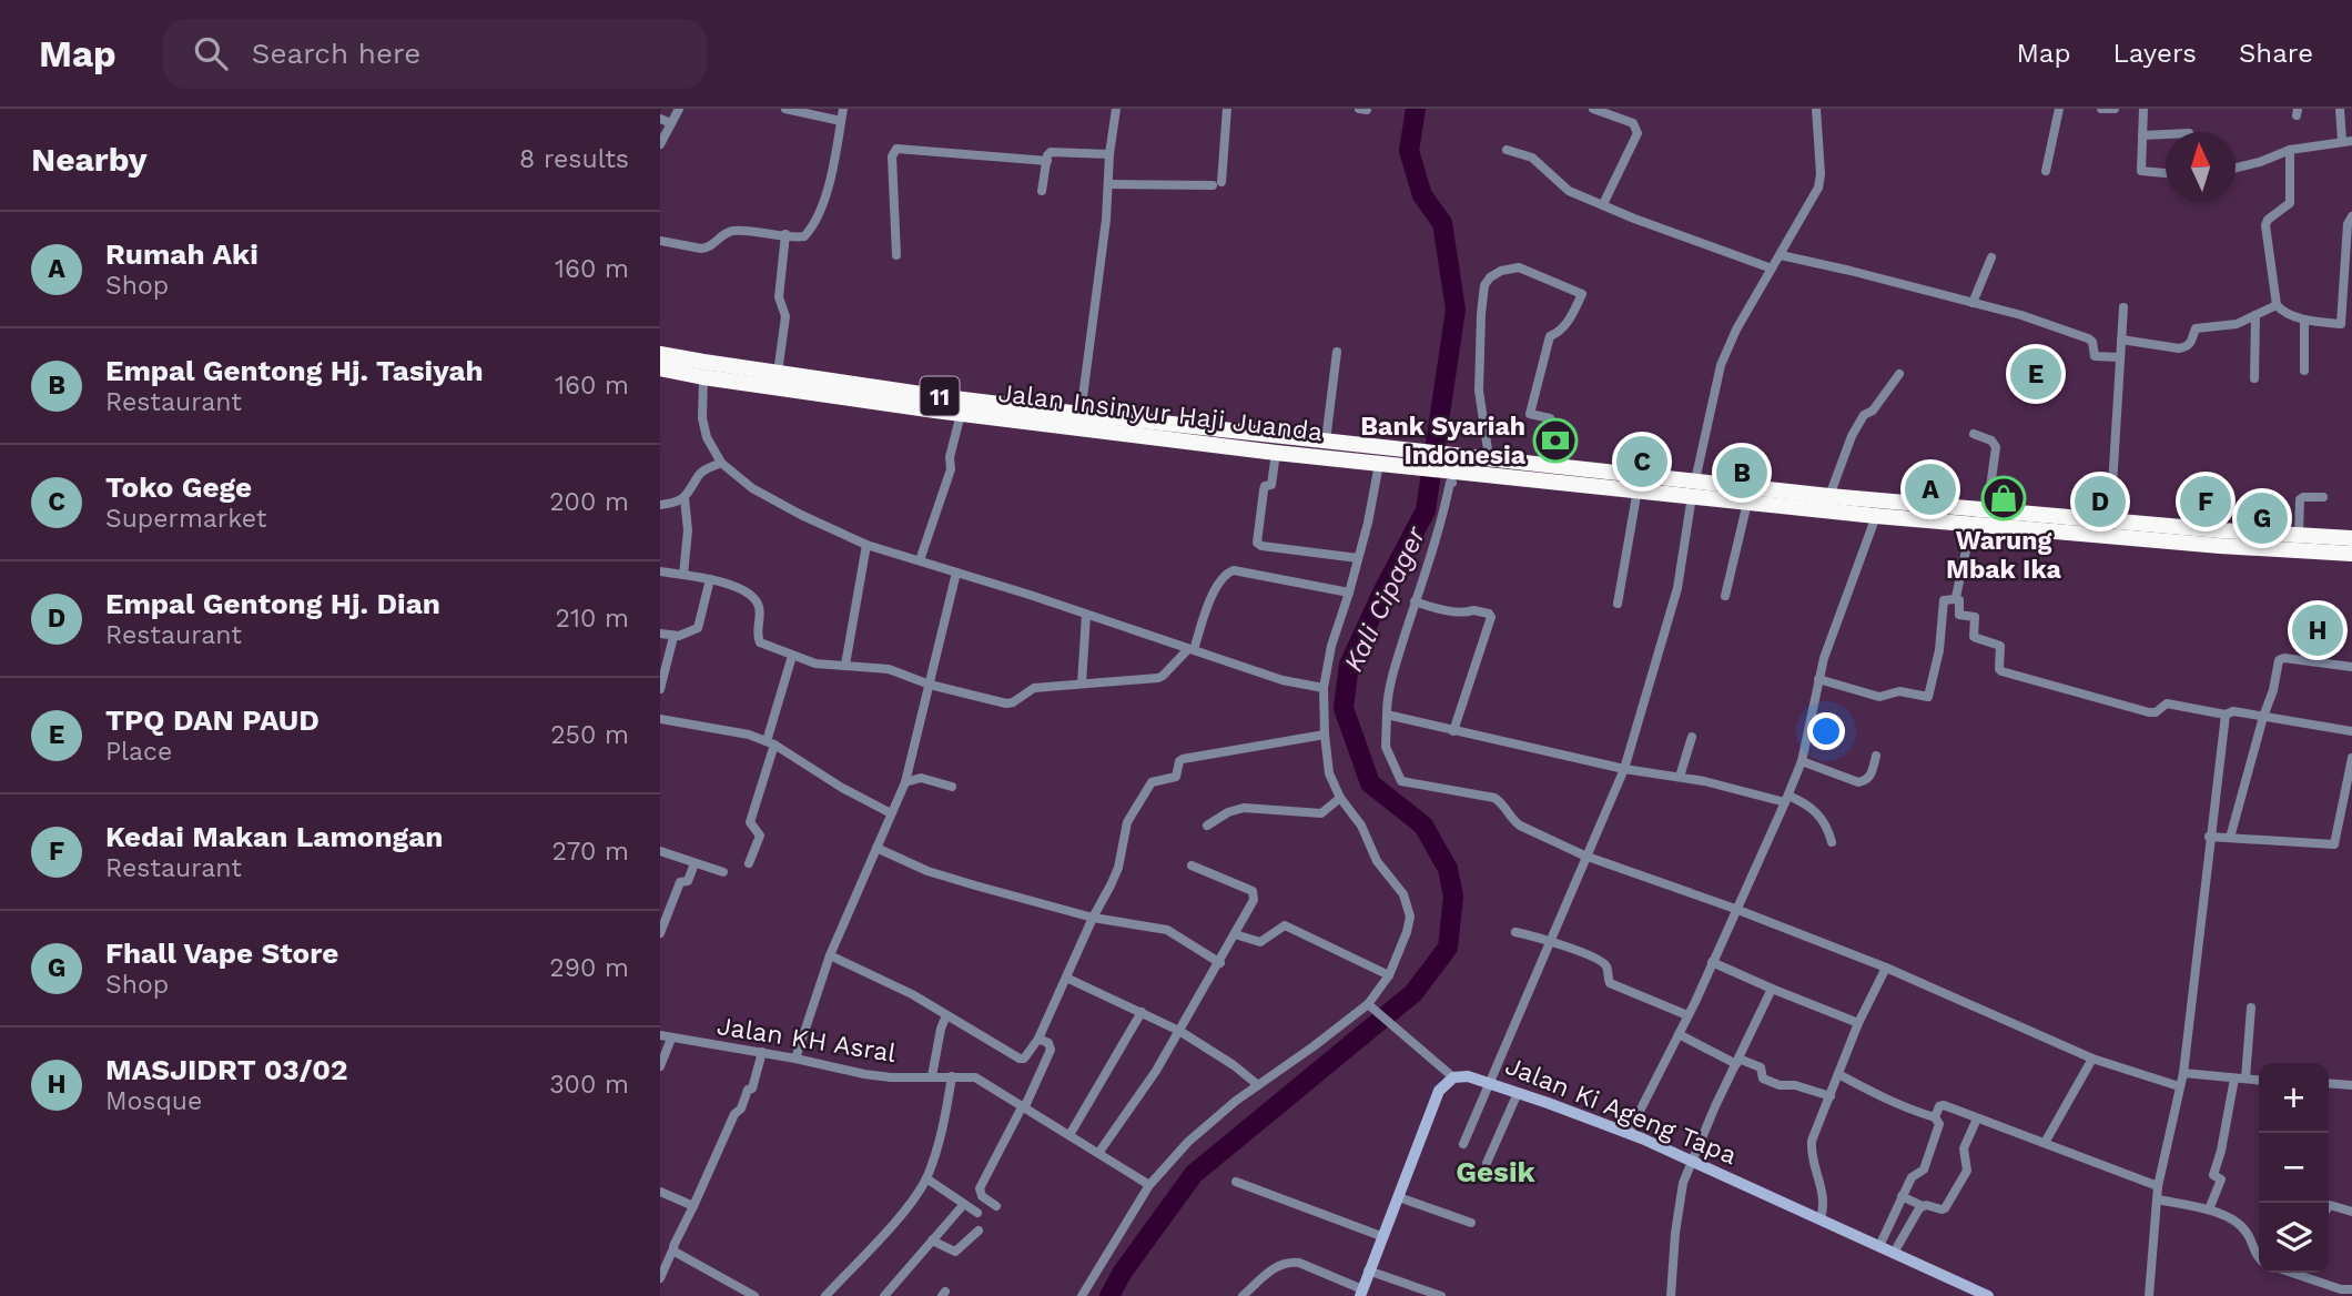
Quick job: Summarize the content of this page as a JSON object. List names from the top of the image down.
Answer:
{
  "streets": {
    "highway": ["11", "Jalan Insinyur Haji Juanda"],
    "street": ["Jalan KH Asral", "Jalan Ki Ageng Tapa"]
  },
  "districts": ["Gesik"],
  "water": ["Kali Cipager"],
  "places": {
    "bank": ["Bank Syariah Indonesia"],
    "shop": ["Warung Mbak Ika"]
  },
  "north": "top",
  "page": {
    "header": "Map",
    "search": "Search here",
    "nav": ["Map", "Layers", "Share"],
    "heading": ["Nearby", "8 results"],
    "list": [
      {
        "mark": "A",
        "name": "Rumah Aki",
        "note": "Shop",
        "value": "160 m"
      },
      {
        "mark": "B",
        "name": "Empal Gentong Hj. Tasiyah",
        "note": "Restaurant",
        "value": "160 m"
      },
      {
        "mark": "C",
        "name": "Toko Gege",
        "note": "Supermarket",
        "value": "200 m"
      },
      {
        "mark": "D",
        "name": "Empal Gentong Hj. Dian",
        "note": "Restaurant",
        "value": "210 m"
      },
      {
        "mark": "E",
        "name": "TPQ DAN PAUD",
        "note": "Place",
        "value": "250 m"
      },
      {
        "mark": "F",
        "name": "Kedai Makan Lamongan",
        "note": "Restaurant",
        "value": "270 m"
      },
      {
        "mark": "G",
        "name": "Fhall Vape Store",
        "note": "Shop",
        "value": "290 m"
      },
      {
        "mark": "H",
        "name": "MASJIDRT 03/02",
        "note": "Mosque",
        "value": "300 m"
      }
    ],
    "pins": [
      "E",
      "C",
      "B",
      "A",
      "D",
      "F",
      "G",
      "H"
    ],
    "map_buttons": ["+", "−"]
  }
}
